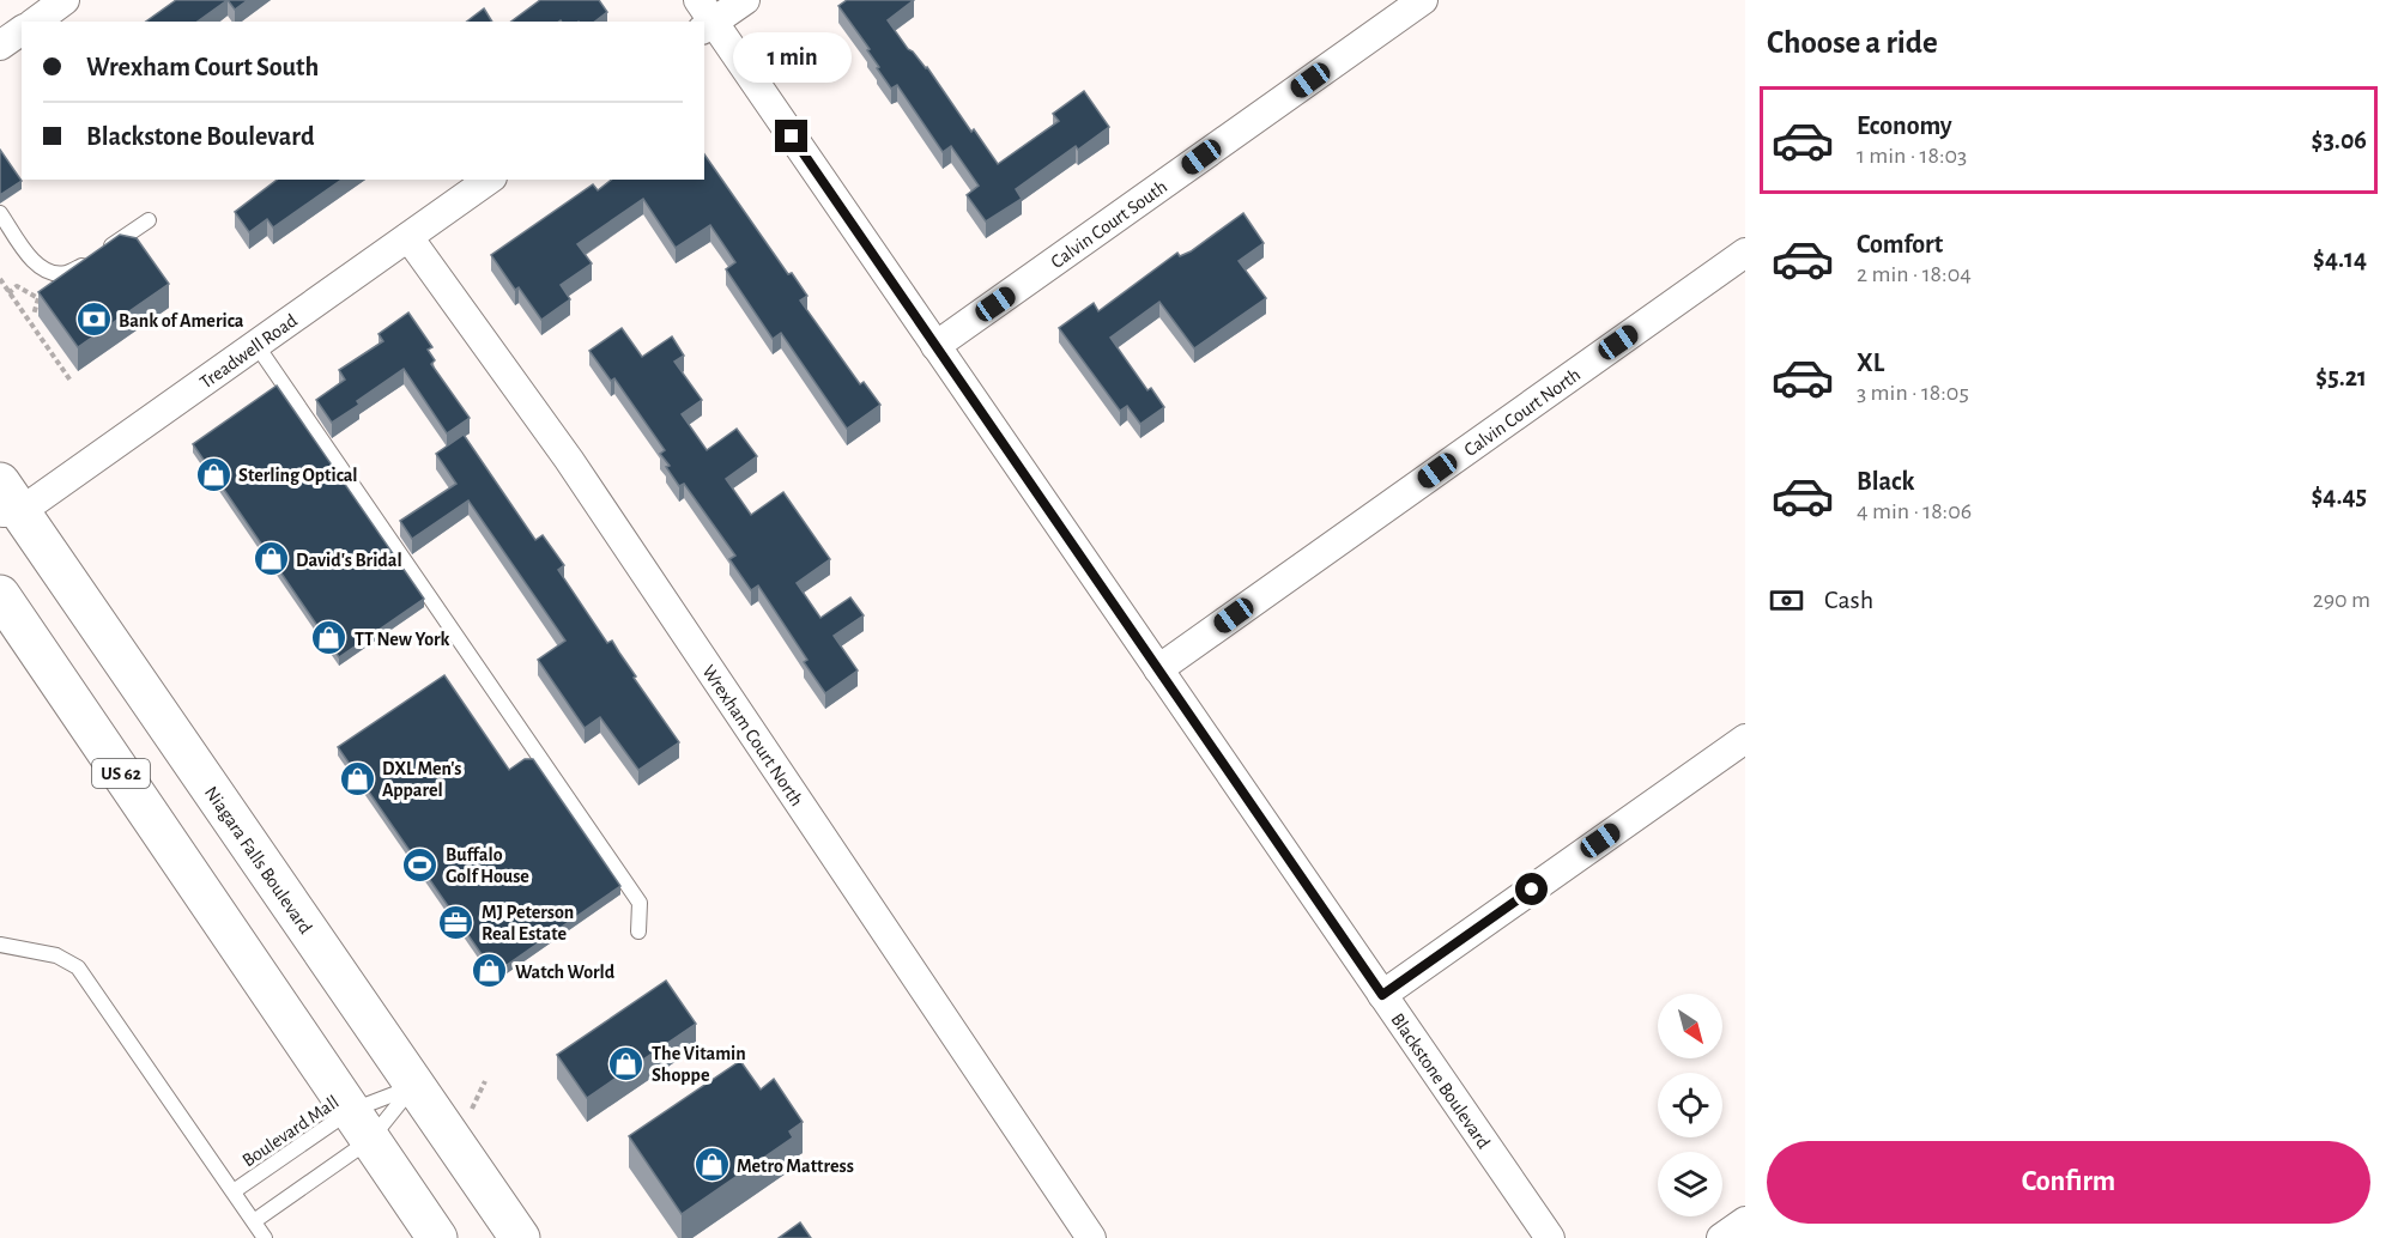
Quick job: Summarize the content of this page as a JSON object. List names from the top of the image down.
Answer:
{
  "streets": {
    "main road": ["US 62", "Niagara Falls Boulevard"],
    "street": [
      "Calvin Court South",
      "Treadwell Road",
      "Calvin Court North",
      "Wrexham Court North",
      "Blackstone Boulevard"
    ],
    "lane": ["Boulevard Mall"]
  },
  "crossings": [
    ["Calvin Court South", "Blackstone Boulevard"],
    ["Treadwell Road", "Wrexham Court North"],
    ["Treadwell Road", "Niagara Falls Boulevard"],
    ["Calvin Court North", "Blackstone Boulevard"],
    ["US 62", "Boulevard Mall"],
    ["Niagara Falls Boulevard", "Boulevard Mall"]
  ],
  "places": {
    "bank": ["Bank of America"],
    "shop": [
      "Sterling Optical",
      "David's Bridal",
      "TT New York",
      "DXL Men's Apparel",
      "Watch World",
      "The Vitamin Shoppe",
      "Metro Mattress"
    ],
    "sports": ["Buffalo Golf House"],
    "office": ["MJ Peterson Real Estate"]
  },
  "north": "bottom right",
  "page": {
    "heading": "Choose a ride",
    "banner": ["Wrexham Court South", "Blackstone Boulevard"],
    "bubble": "1 min",
    "list": [
      {
        "name": "Economy",
        "note": "1 min · 18:03",
        "value": "$3.06"
      },
      {
        "name": "Comfort",
        "note": "2 min · 18:04",
        "value": "$4.14"
      },
      {
        "name": "XL",
        "note": "3 min · 18:05",
        "value": "$5.21"
      },
      {
        "name": "Black",
        "note": "4 min · 18:06",
        "value": "$4.45"
      }
    ],
    "pay": ["Cash", "290 m"],
    "buttons": "Confirm"
  }
}
